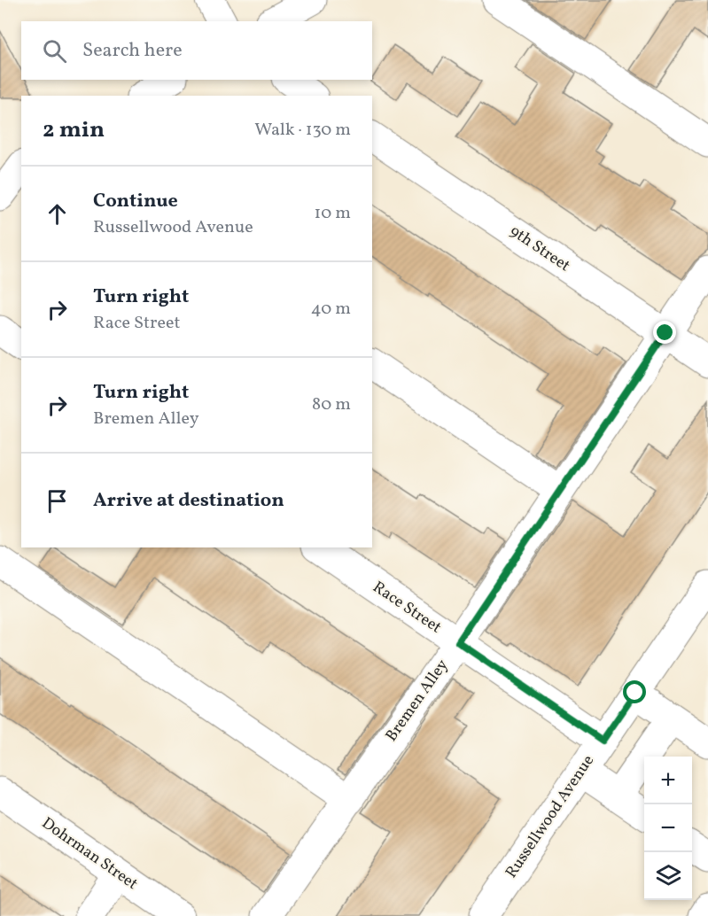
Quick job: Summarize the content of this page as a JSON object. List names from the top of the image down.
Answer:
{
  "streets": {
    "street": [
      "9th Street",
      "Race Street",
      "Bremen Alley",
      "Russellwood Avenue",
      "Dohrman Street"
    ]
  },
  "crossings": [
    ["9th Street", "Bremen Alley"],
    ["Race Street", "Bremen Alley"],
    ["Race Street", "Russellwood Avenue"]
  ],
  "page": {
    "search": "Search here",
    "heading": ["2 min", "Walk · 130 m"],
    "list": [
      ["Continue", "Russellwood Avenue", "10 m"],
      ["Turn right", "Race Street", "40 m"],
      ["Turn right", "Bremen Alley", "80 m"],
      "Arrive at destination"
    ],
    "map_buttons": ["+", "−"]
  }
}
